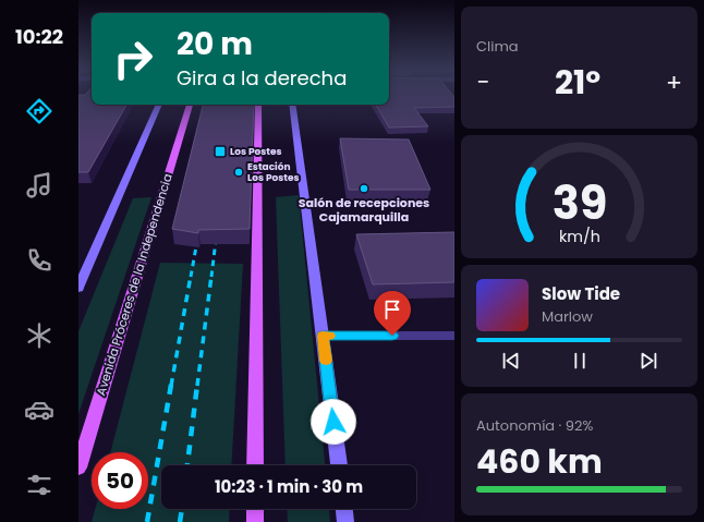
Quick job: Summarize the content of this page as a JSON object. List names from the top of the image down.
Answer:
{
  "streets": {
    "main road": ["Avenida Próceres de la Independencia"]
  },
  "places": {
    "transit": ["Los Postes"],
    "other": ["Estación Los Postes", "Salón de recepciones Cajamarquilla"]
  },
  "page": {
    "tabs": "10:22",
    "tile": [
      "Clima",
      ["Autonomía · 92%", "460 km"]
    ],
    "turn": ["20 m", "Gira a la derecha"],
    "heat": ["−", "21°", "+"],
    "song": ["Slow Tide", "Marlow"],
    "limit": "50",
    "trip": "10:23 · 1 min · 30 m",
    "gauge": ["39", "km/h"]
  }
}
